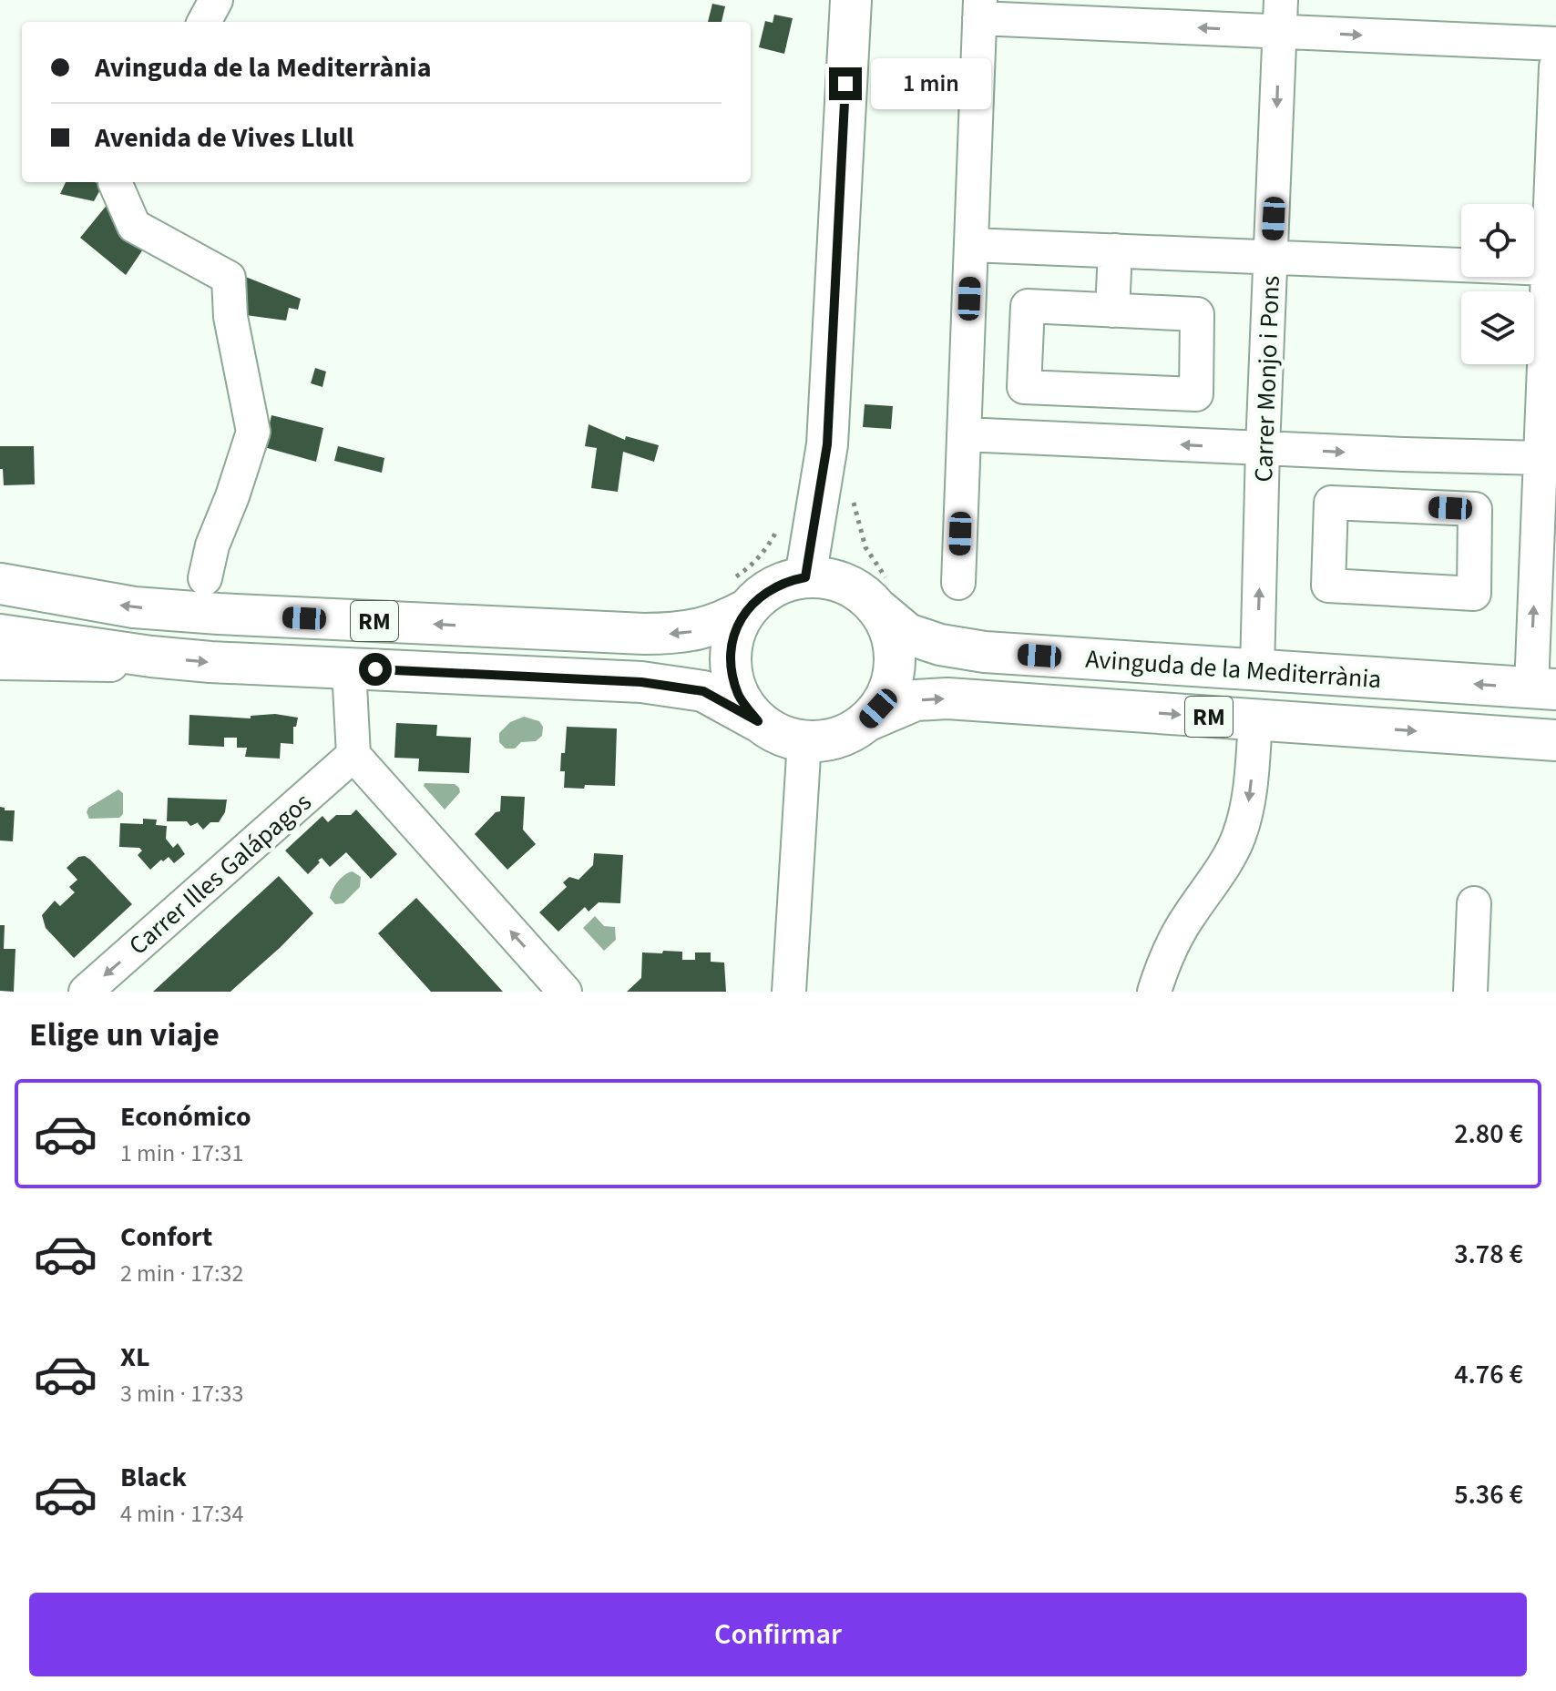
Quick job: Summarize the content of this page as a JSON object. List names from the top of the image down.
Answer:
{
  "streets": {
    "main road": ["RM", "Avinguda de la Mediterrània"],
    "street": ["Carrer Monjo i Pons", "Carrer Illes Galápagos"]
  },
  "crossings": [
    ["Carrer Monjo i Pons", "Avinguda de la Mediterrània"],
    ["RM", "Avinguda de la Mediterrània"]
  ],
  "one_way": ["Carrer Illes Galápagos"],
  "page": {
    "banner": ["Avinguda de la Mediterrània", "Avenida de Vives Llull"],
    "bubble": "1 min",
    "heading": "Elige un viaje",
    "list": [
      {
        "name": "Económico",
        "note": "1 min · 17:31",
        "value": "2.80 €"
      },
      {
        "name": "Confort",
        "note": "2 min · 17:32",
        "value": "3.78 €"
      },
      {
        "name": "XL",
        "note": "3 min · 17:33",
        "value": "4.76 €"
      },
      {
        "name": "Black",
        "note": "4 min · 17:34",
        "value": "5.36 €"
      }
    ],
    "buttons": "Confirmar"
  }
}
